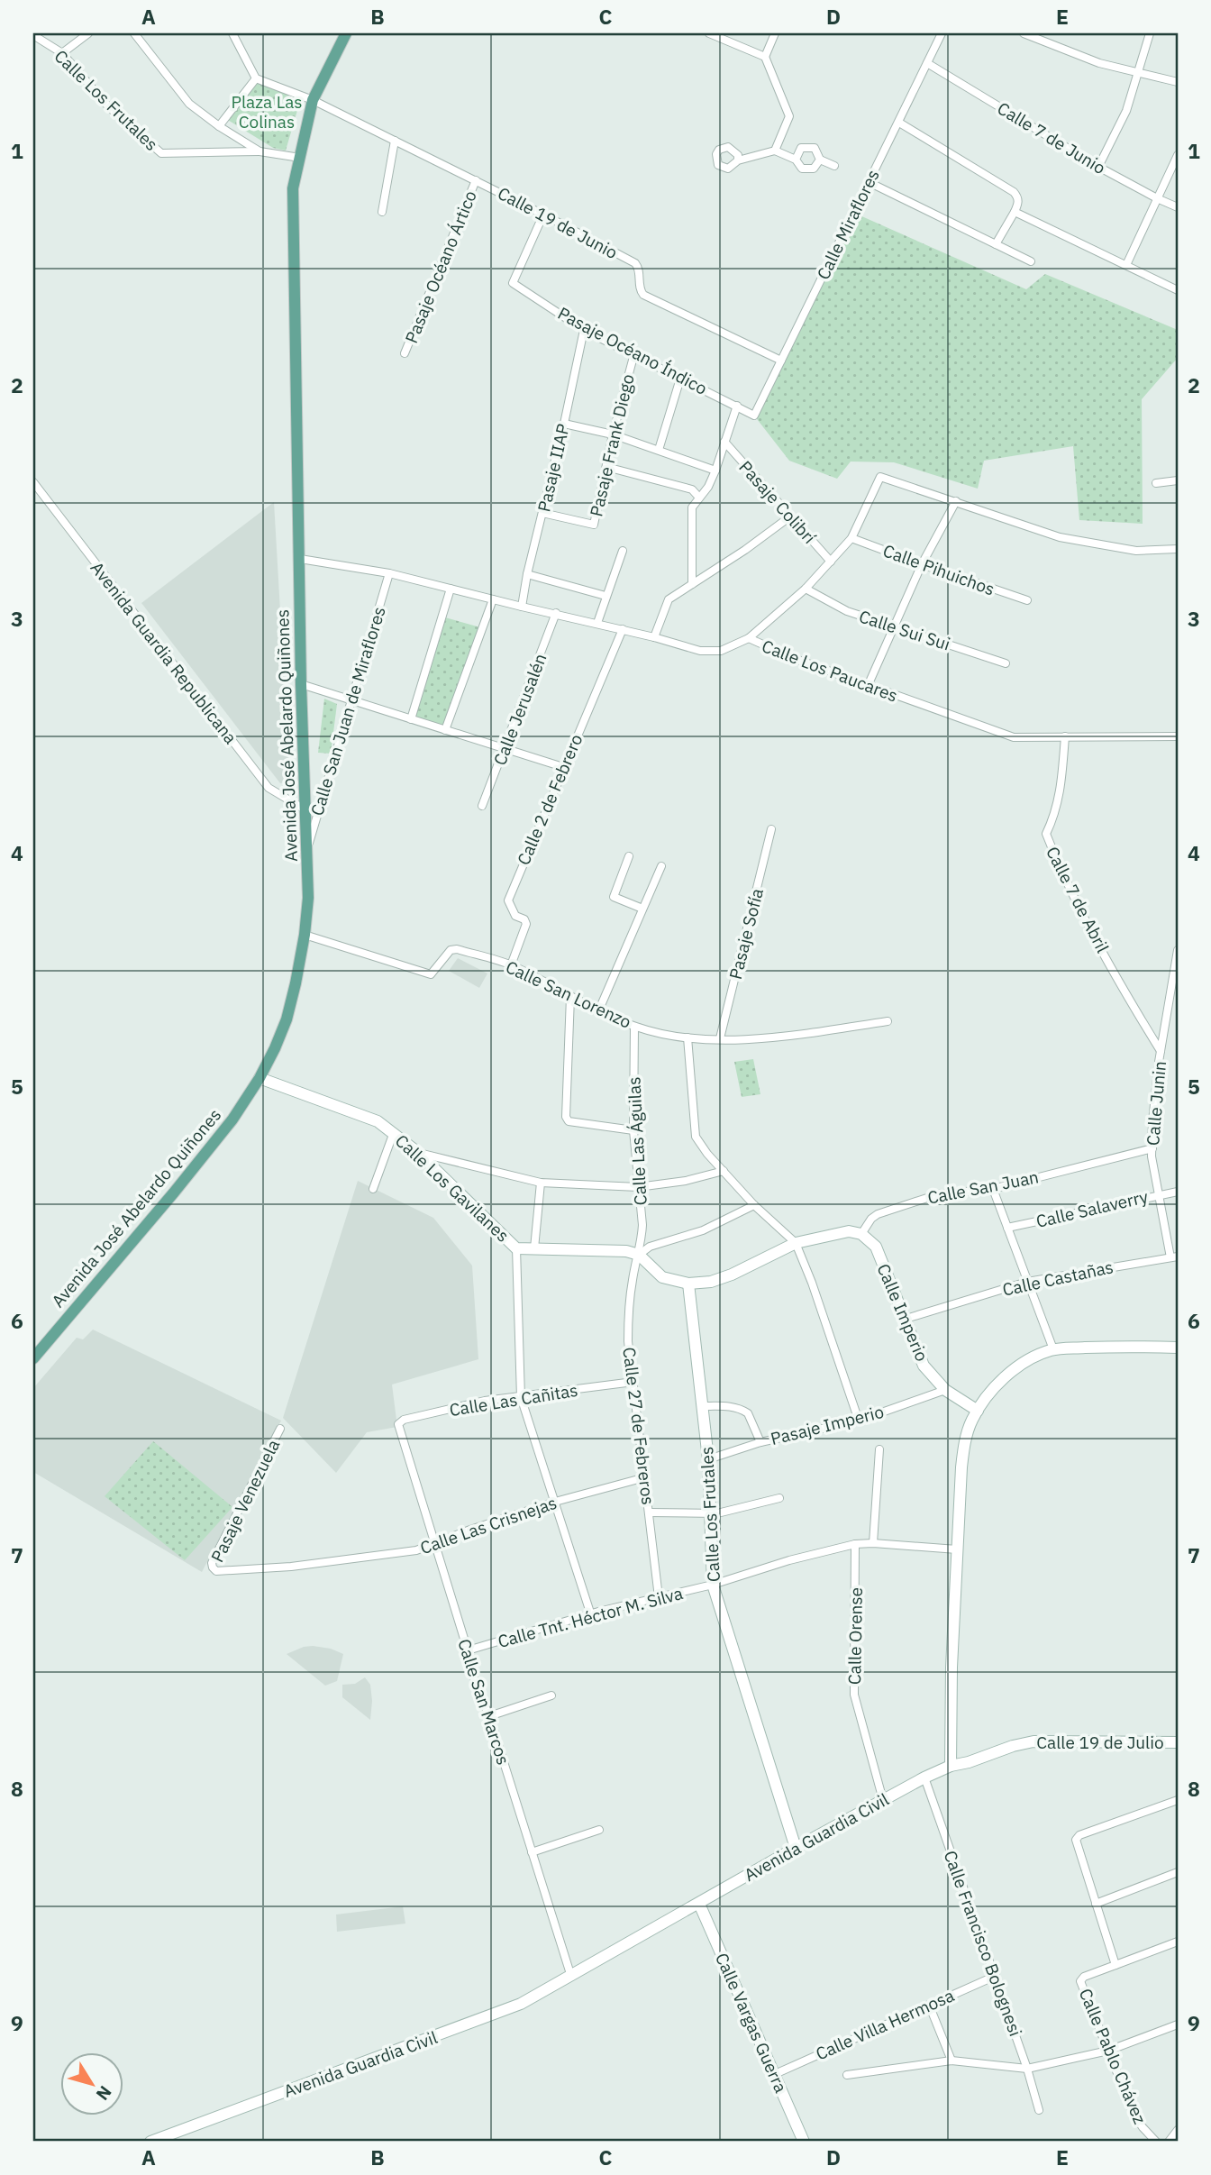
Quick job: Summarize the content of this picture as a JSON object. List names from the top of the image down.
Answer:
{
  "streets": {
    "main road": ["Avenida José Abelardo Quiñones"],
    "street": [
      "Calle Los Frutales",
      "Calle 7 de Junio",
      "Calle 19 de Junio",
      "Calle Miraflores",
      "Pasaje Océano Ártico",
      "Pasaje Océano Índico",
      "Pasaje Frank Diego",
      "Pasaje IIAP",
      "Pasaje Colibrí",
      "Calle Pihuichos",
      "Calle Sui Sui",
      "Avenida Guardia Republicana",
      "Calle Los Paucares",
      "Calle Jerusalén",
      "Calle San Juan de Miraflores",
      "Calle 2 de Febrero",
      "Calle 7 de Abril",
      "Pasaje Sofía",
      "Calle San Lorenzo",
      "Calle Junin",
      "Calle Las Águilas",
      "Calle San Juan",
      "Calle Los Gavilanes",
      "Calle Salaverry",
      "Calle Castañas",
      "Calle Imperio",
      "Calle Las Cañitas",
      "Pasaje Imperio",
      "Calle 27 de Febreros",
      "Pasaje Venezuela",
      "Calle Las Crisnejas",
      "Calle Tnt. Héctor M. Silva",
      "Calle Orense",
      "Calle San Marcos",
      "Calle 19 de Julio",
      "Avenida Guardia Civil",
      "Calle Francisco Bolognesi",
      "Calle Vargas Guerra",
      "Calle Villa Hermosa",
      "Calle Pablo Chávez"
    ]
  },
  "crossings": [
    ["Calle Los Frutales", "Pasaje Imperio"],
    ["Calle Los Frutales", "Calle Tnt. Héctor M. Silva"],
    ["Calle Los Frutales", "Avenida Guardia Civil"],
    ["Calle 7 de Junio", "Calle Miraflores"],
    ["Calle 19 de Junio", "Calle Miraflores"],
    ["Calle 19 de Junio", "Pasaje Océano Ártico"],
    ["Calle 19 de Junio", "Pasaje Océano Índico"],
    ["Calle 19 de Junio", "Avenida José Abelardo Quiñones"],
    ["Calle Miraflores", "Pasaje Océano Índico"],
    ["Pasaje Océano Índico", "Pasaje Frank Diego"],
    ["Pasaje Océano Índico", "Pasaje IIAP"],
    ["Pasaje Frank Diego", "Pasaje IIAP"],
    ["Pasaje IIAP", "Calle Los Paucares"],
    ["Avenida Guardia Republicana", "Avenida José Abelardo Quiñones"],
    ["Calle Los Paucares", "Calle Jerusalén"],
    ["Calle Los Paucares", "Calle San Juan de Miraflores"],
    ["Calle Los Paucares", "Avenida José Abelardo Quiñones"],
    ["Calle Los Paucares", "Calle 2 de Febrero"],
    ["Calle Los Paucares", "Calle 7 de Abril"],
    ["Calle San Juan de Miraflores", "Avenida José Abelardo Quiñones"],
    ["Avenida José Abelardo Quiñones", "Calle San Lorenzo"],
    ["Avenida José Abelardo Quiñones", "Calle Los Gavilanes"],
    ["Calle 2 de Febrero", "Calle San Lorenzo"],
    ["Calle 7 de Abril", "Calle Junin"],
    ["Pasaje Sofía", "Calle San Lorenzo"],
    ["Calle San Lorenzo", "Calle Las Águilas"],
    ["Calle Junin", "Calle San Juan"],
    ["Calle Junin", "Calle Salaverry"],
    ["Calle Junin", "Calle Castañas"],
    ["Calle Las Águilas", "Calle Los Gavilanes"],
    ["Calle Las Águilas", "Calle 27 de Febreros"],
    ["Calle San Juan", "Calle Imperio"],
    ["Calle Los Gavilanes", "Calle 27 de Febreros"],
    ["Calle Castañas", "Calle Imperio"],
    ["Calle Imperio", "Pasaje Imperio"],
    ["Calle Las Cañitas", "Calle 27 de Febreros"],
    ["Calle Las Cañitas", "Calle San Marcos"],
    ["Calle 27 de Febreros", "Calle Las Crisnejas"],
    ["Calle 27 de Febreros", "Calle Tnt. Héctor M. Silva"],
    ["Pasaje Venezuela", "Calle Las Crisnejas"],
    ["Calle Las Crisnejas", "Calle San Marcos"],
    ["Calle Tnt. Héctor M. Silva", "Calle Orense"],
    ["Calle Tnt. Héctor M. Silva", "Calle San Marcos"],
    ["Calle Orense", "Avenida Guardia Civil"],
    ["Calle San Marcos", "Avenida Guardia Civil"],
    ["Calle 19 de Julio", "Avenida Guardia Civil"],
    ["Avenida Guardia Civil", "Calle Francisco Bolognesi"],
    ["Avenida Guardia Civil", "Calle Vargas Guerra"],
    ["Calle Francisco Bolognesi", "Calle Villa Hermosa"],
    ["Calle Vargas Guerra", "Calle Villa Hermosa"]
  ],
  "parks": ["Plaza Las Colinas"],
  "north": "bottom right",
  "grid": {
    "columns": [
      "A",
      "B",
      "C",
      "D",
      "E"
    ],
    "rows": [
      "1",
      "2",
      "3",
      "4",
      "5",
      "6",
      "7",
      "8",
      "9"
    ]
  }
}
